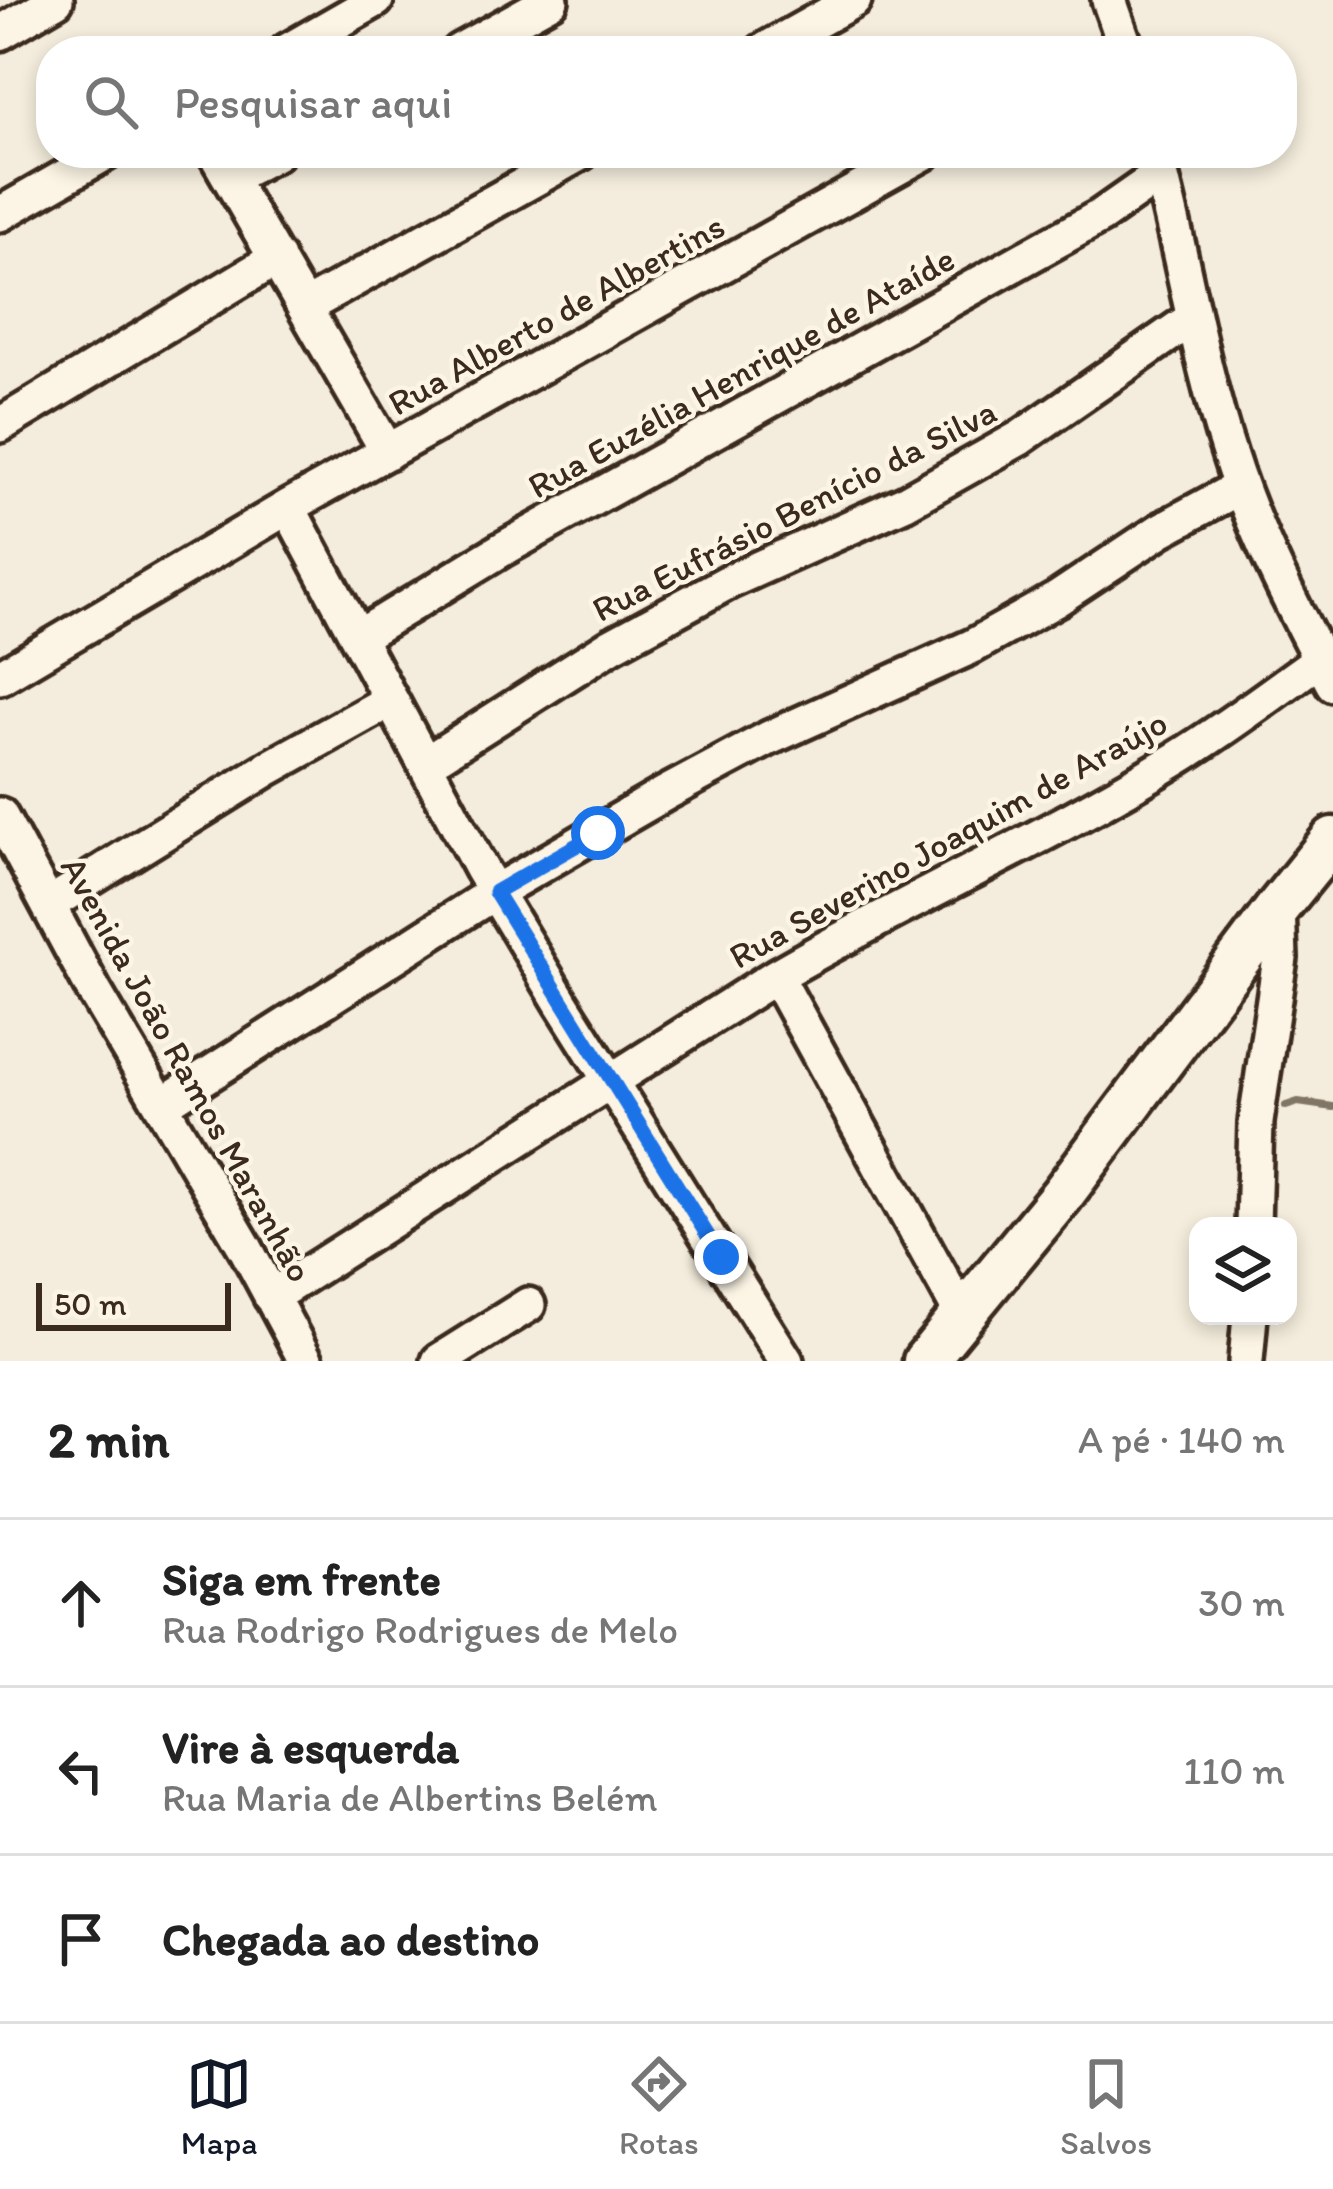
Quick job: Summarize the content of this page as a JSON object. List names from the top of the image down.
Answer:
{
  "streets": {
    "street": [
      "Rua Alberto de Albertins",
      "Rua Euzélia Henrique de Ataíde",
      "Rua Eufrásio Benício da Silva",
      "Rua Severino Joaquim de Araújo",
      "Avenida João Ramos Maranhão"
    ]
  },
  "crossings": [
    ["Rua Severino Joaquim de Araújo", "Avenida João Ramos Maranhão"]
  ],
  "scale_bar": "50 m",
  "page": {
    "search": "Pesquisar aqui",
    "scale": "50 m",
    "heading": ["2 min", "A pé · 140 m"],
    "list": [
      ["Siga em frente", "Rua Rodrigo Rodrigues de Melo", "30 m"],
      ["Vire à esquerda", "Rua Maria de Albertins Belém", "110 m"],
      "Chegada ao destino"
    ],
    "nav": ["Mapa", "Rotas", "Salvos"]
  }
}
